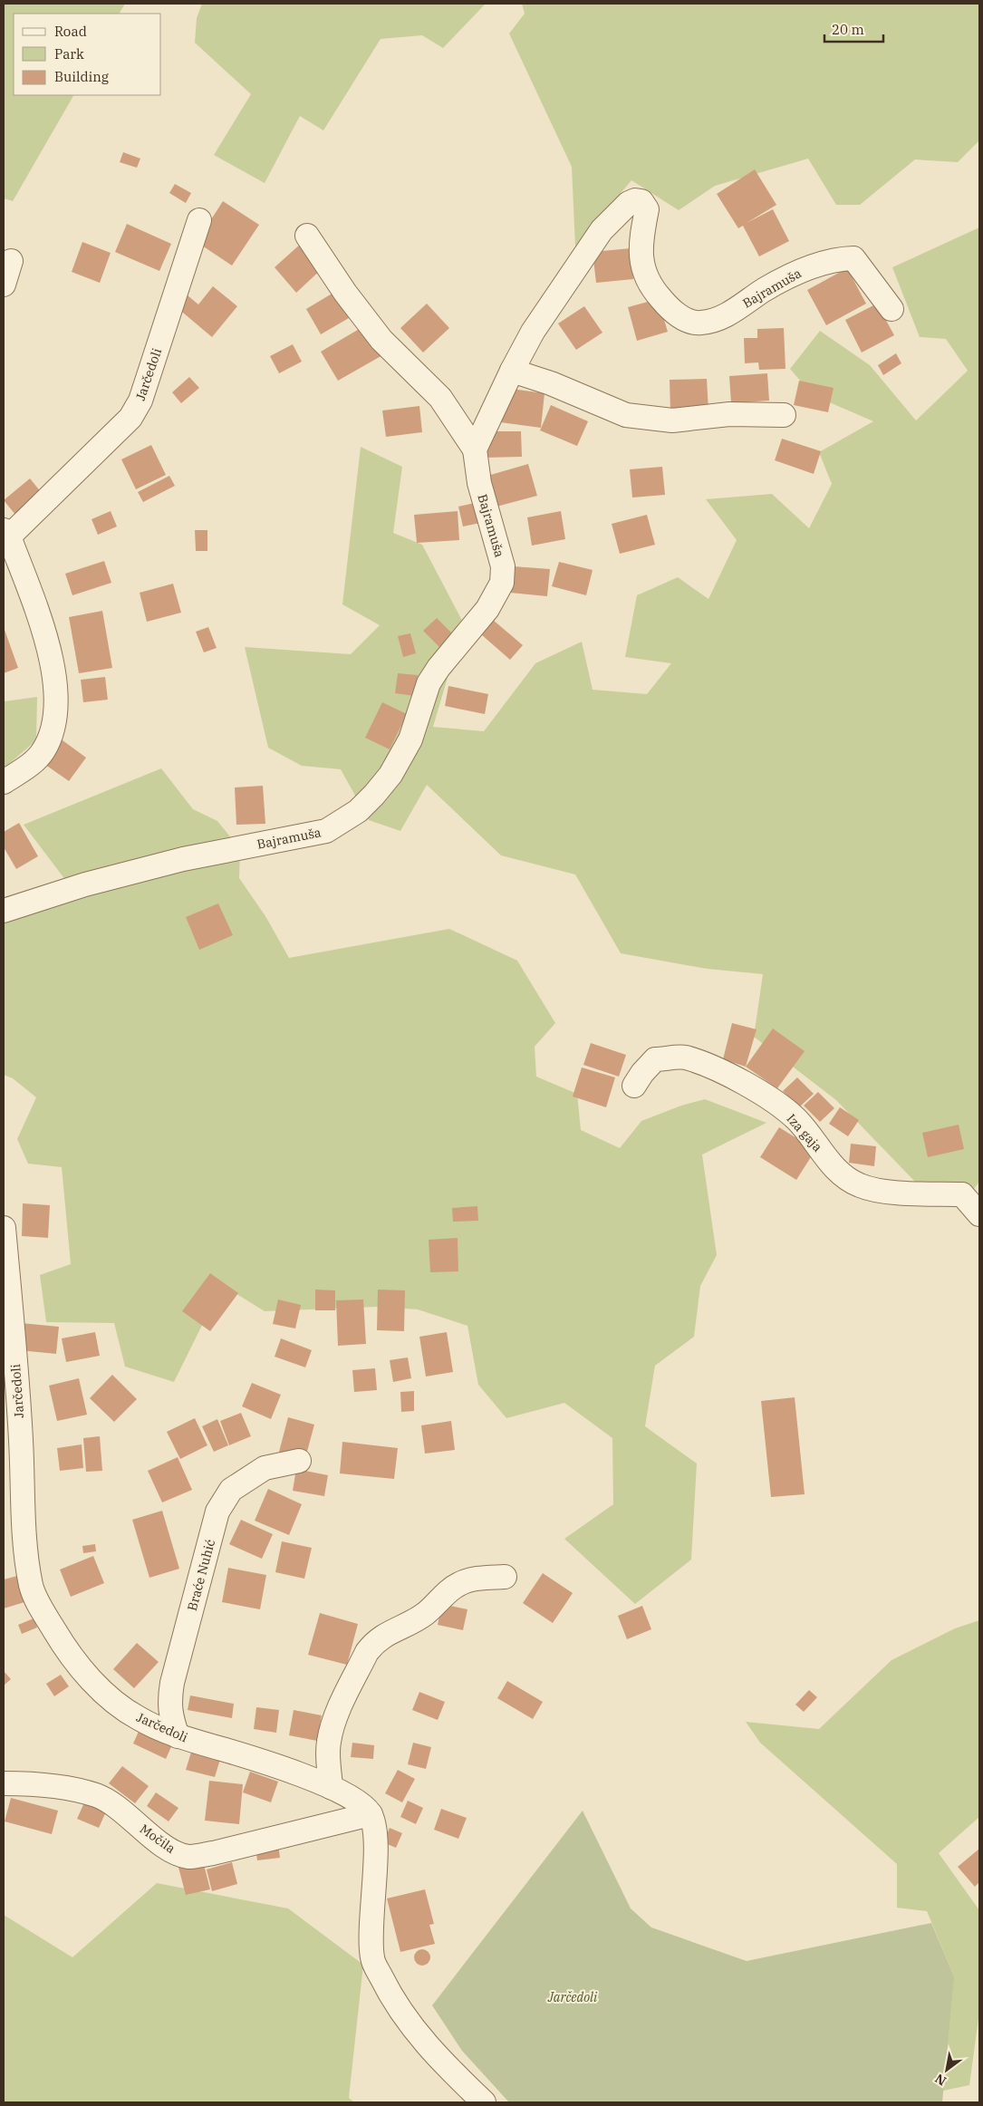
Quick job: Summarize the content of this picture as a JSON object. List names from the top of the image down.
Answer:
{
  "streets": {
    "street": [
      "Bajramuša",
      "Jarčedoli",
      "Iza gaja",
      "Braće Nuhić",
      "Močila"
    ]
  },
  "crossings": [
    ["Jarčedoli", "Braće Nuhić"],
    ["Jarčedoli", "Močila"]
  ],
  "parks": ["Jarčedoli"],
  "legend": ["Road", "Park", "Building"],
  "scale_bar": "20 m",
  "north": "bottom left"
}
